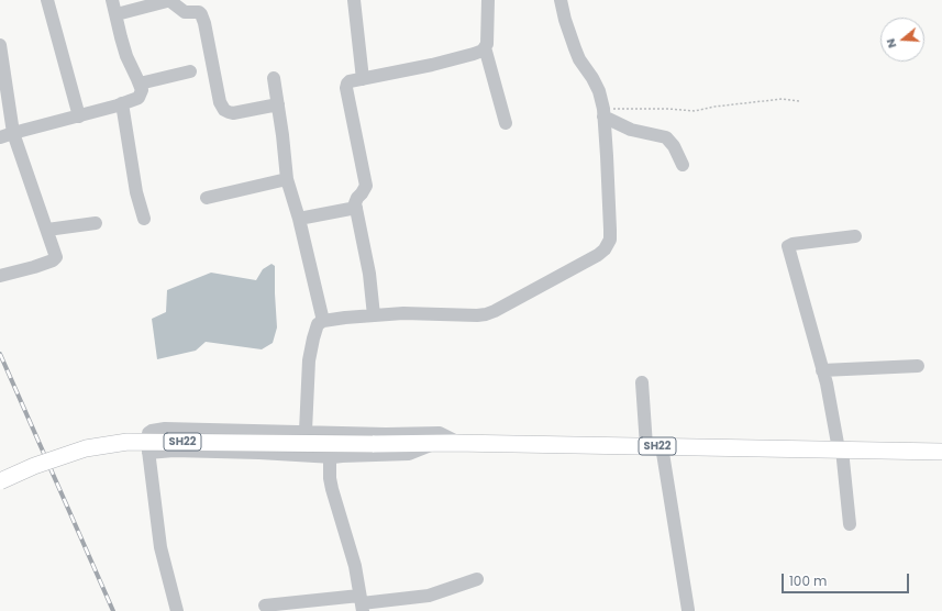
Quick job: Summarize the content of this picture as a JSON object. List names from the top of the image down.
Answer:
{
  "streets": {
    "main road": ["SH22"]
  },
  "scale_bar": "100 m",
  "north": "left"
}
